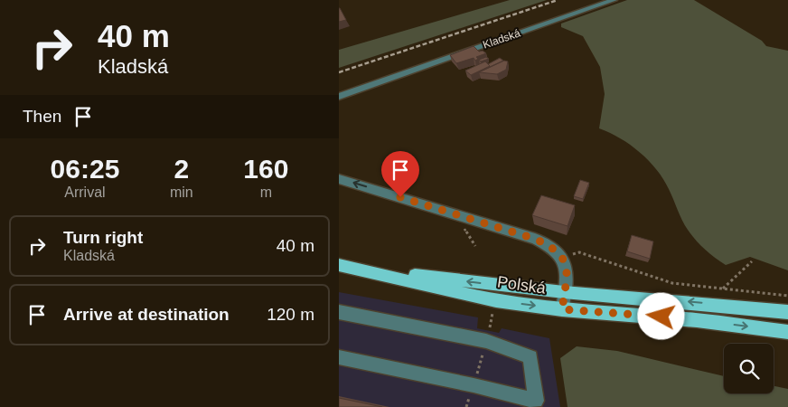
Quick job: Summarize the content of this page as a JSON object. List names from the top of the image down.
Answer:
{
  "streets": {
    "main road": ["Polská"],
    "street": ["Kladská"]
  },
  "page": {
    "turn": ["40 m", "Kladská"],
    "then": "Then",
    "eta": [
      "06:25",
      "Arrival",
      "2",
      "min",
      "160",
      "m"
    ],
    "list": [
      {
        "name": "Turn right",
        "note": "Kladská",
        "value": "40 m"
      },
      {
        "name": "Arrive at destination",
        "value": "120 m"
      }
    ]
  }
}
